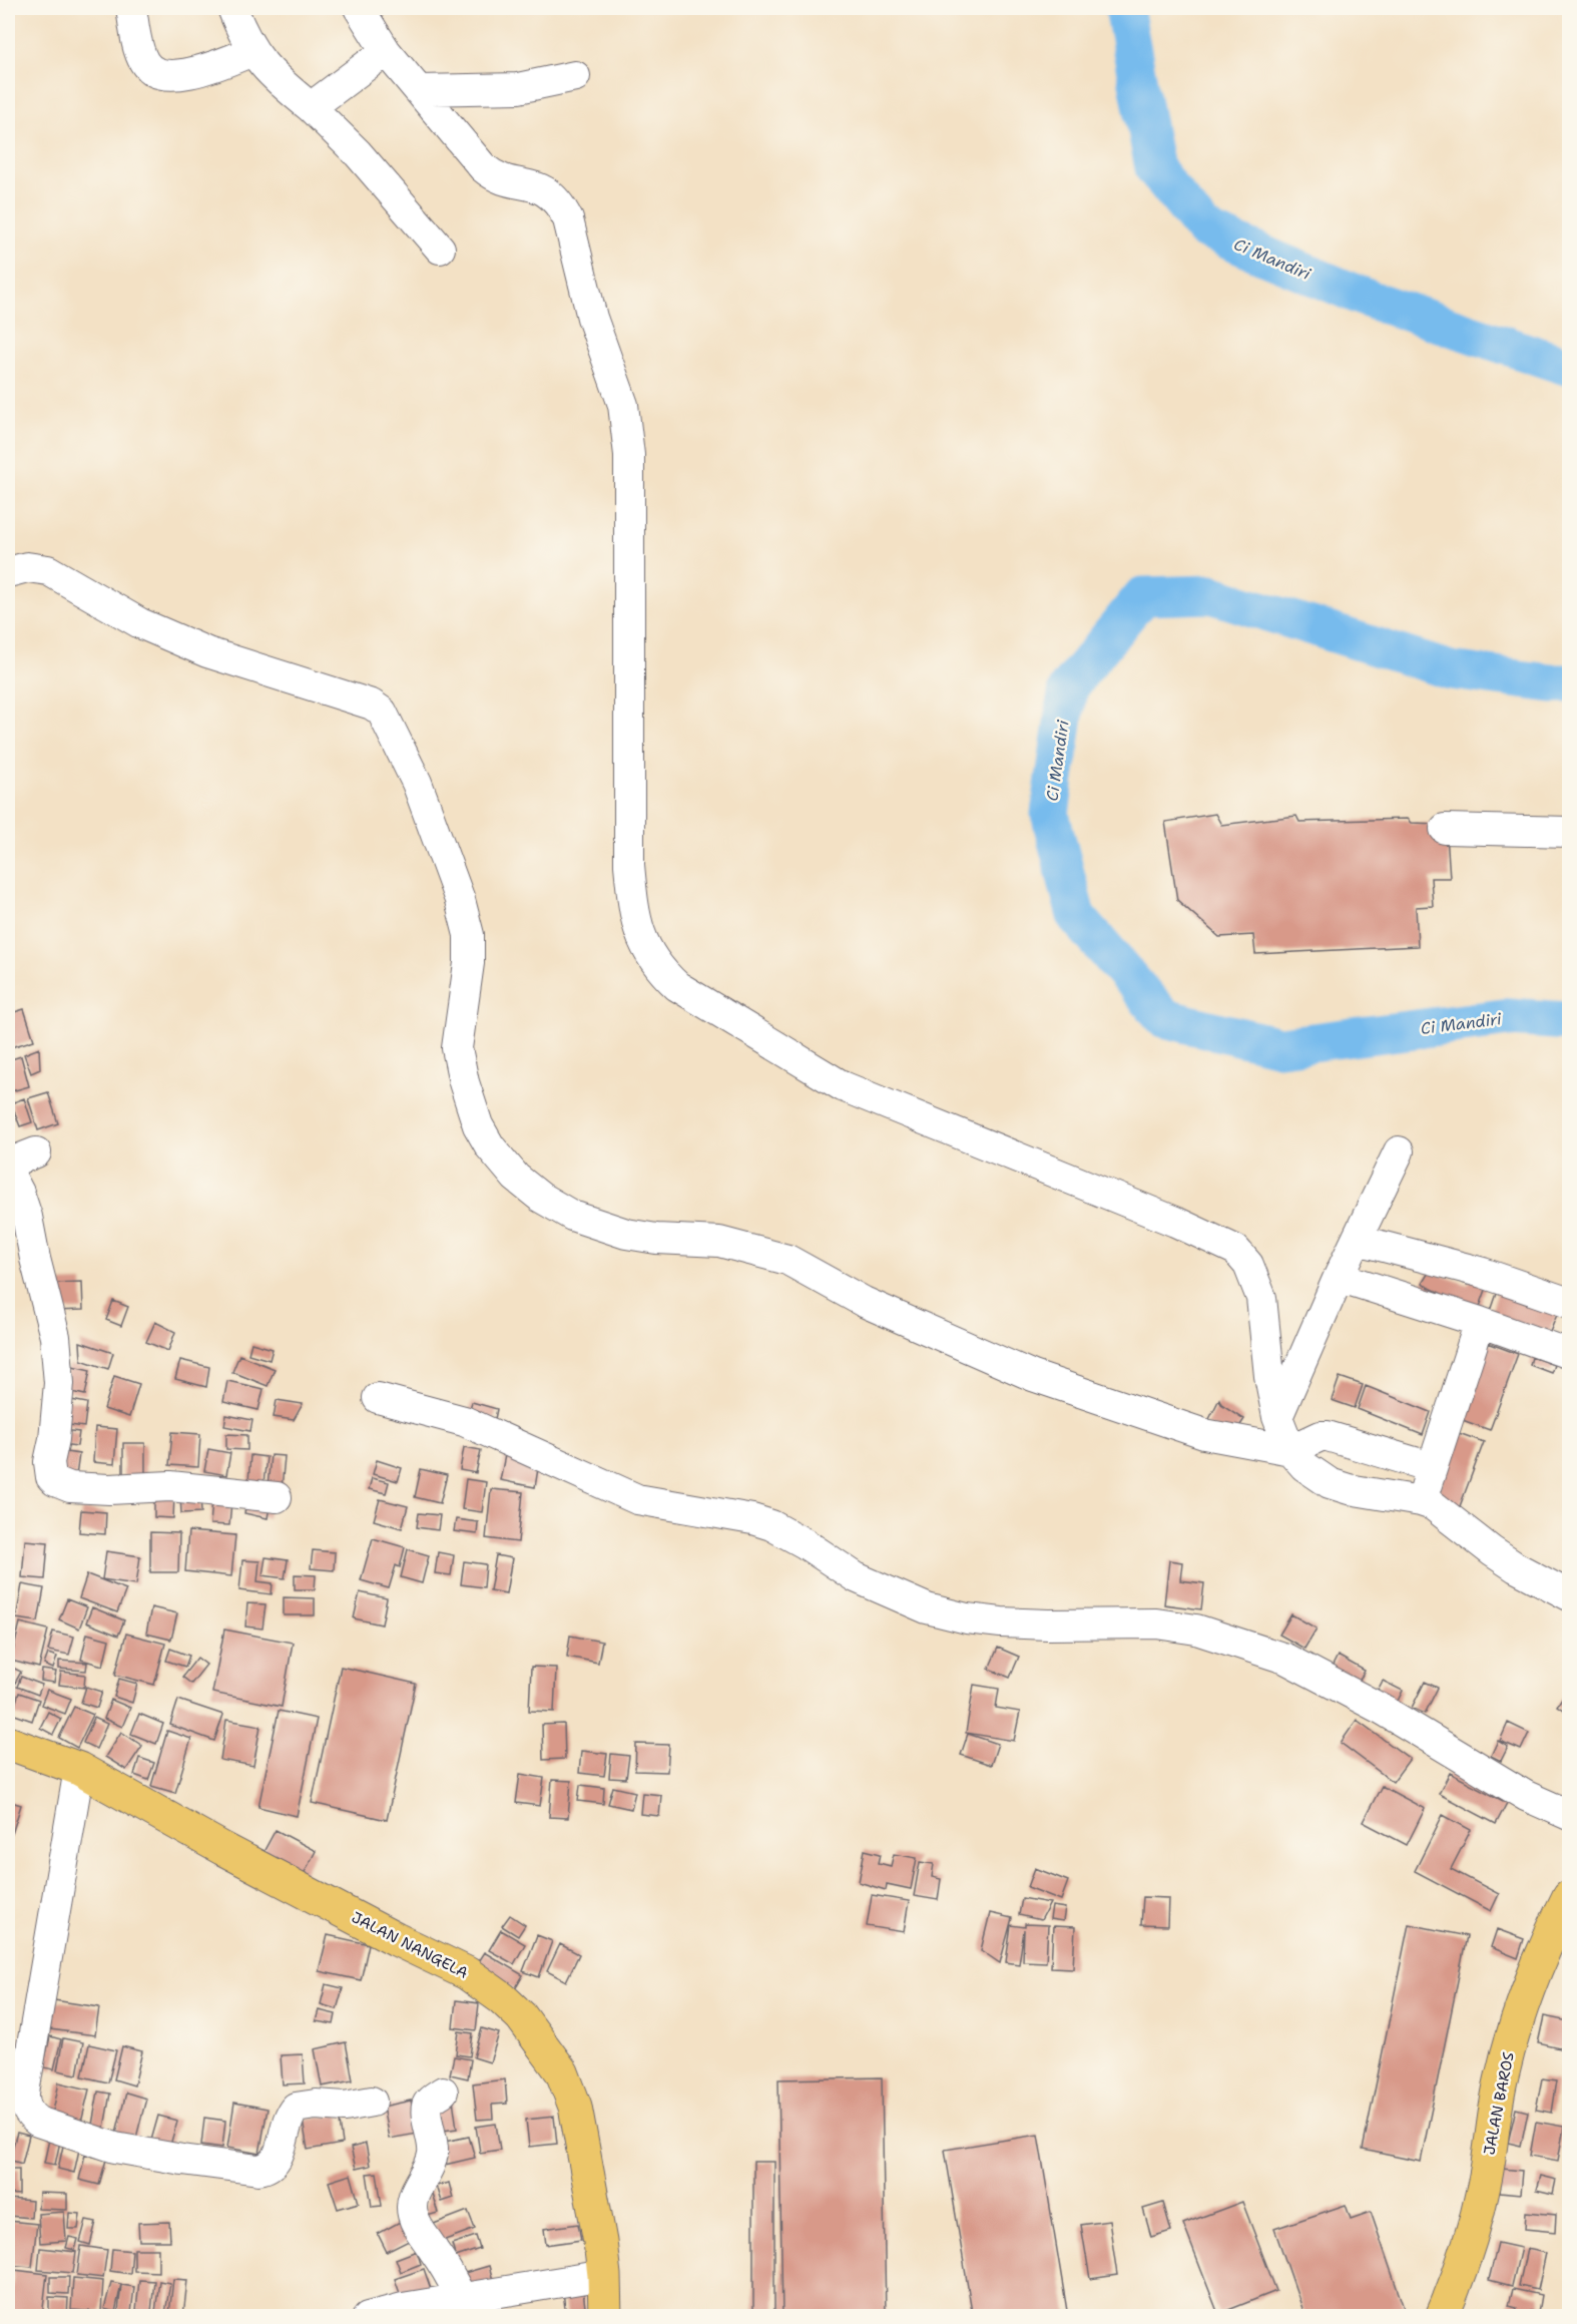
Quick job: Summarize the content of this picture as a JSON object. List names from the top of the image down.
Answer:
{
  "streets": {
    "main road": ["JALAN NANGELA", "JALAN BAROS"]
  },
  "water": ["Ci Mandiri"]
}
